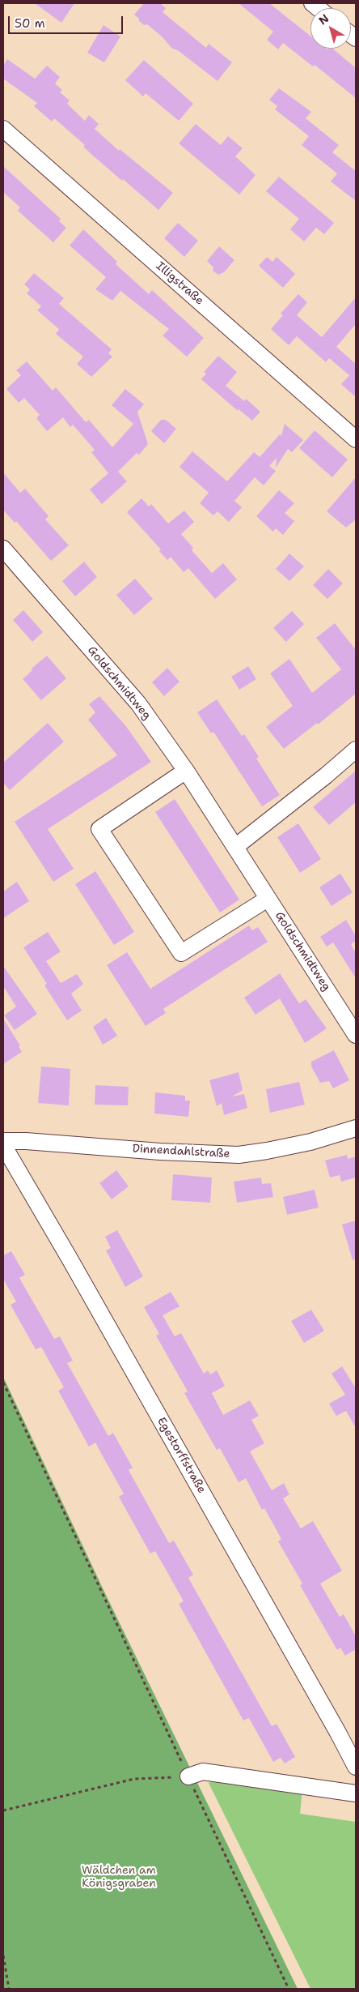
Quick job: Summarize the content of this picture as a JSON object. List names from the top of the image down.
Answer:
{
  "streets": {
    "street": [
      "Illigstraße",
      "Goldschmidtweg",
      "Dinnendahlstraße",
      "Egestorffstraße"
    ]
  },
  "parks": ["Wäldchen am Königsgraben"],
  "scale_bar": "50 m",
  "north": "top left"
}
